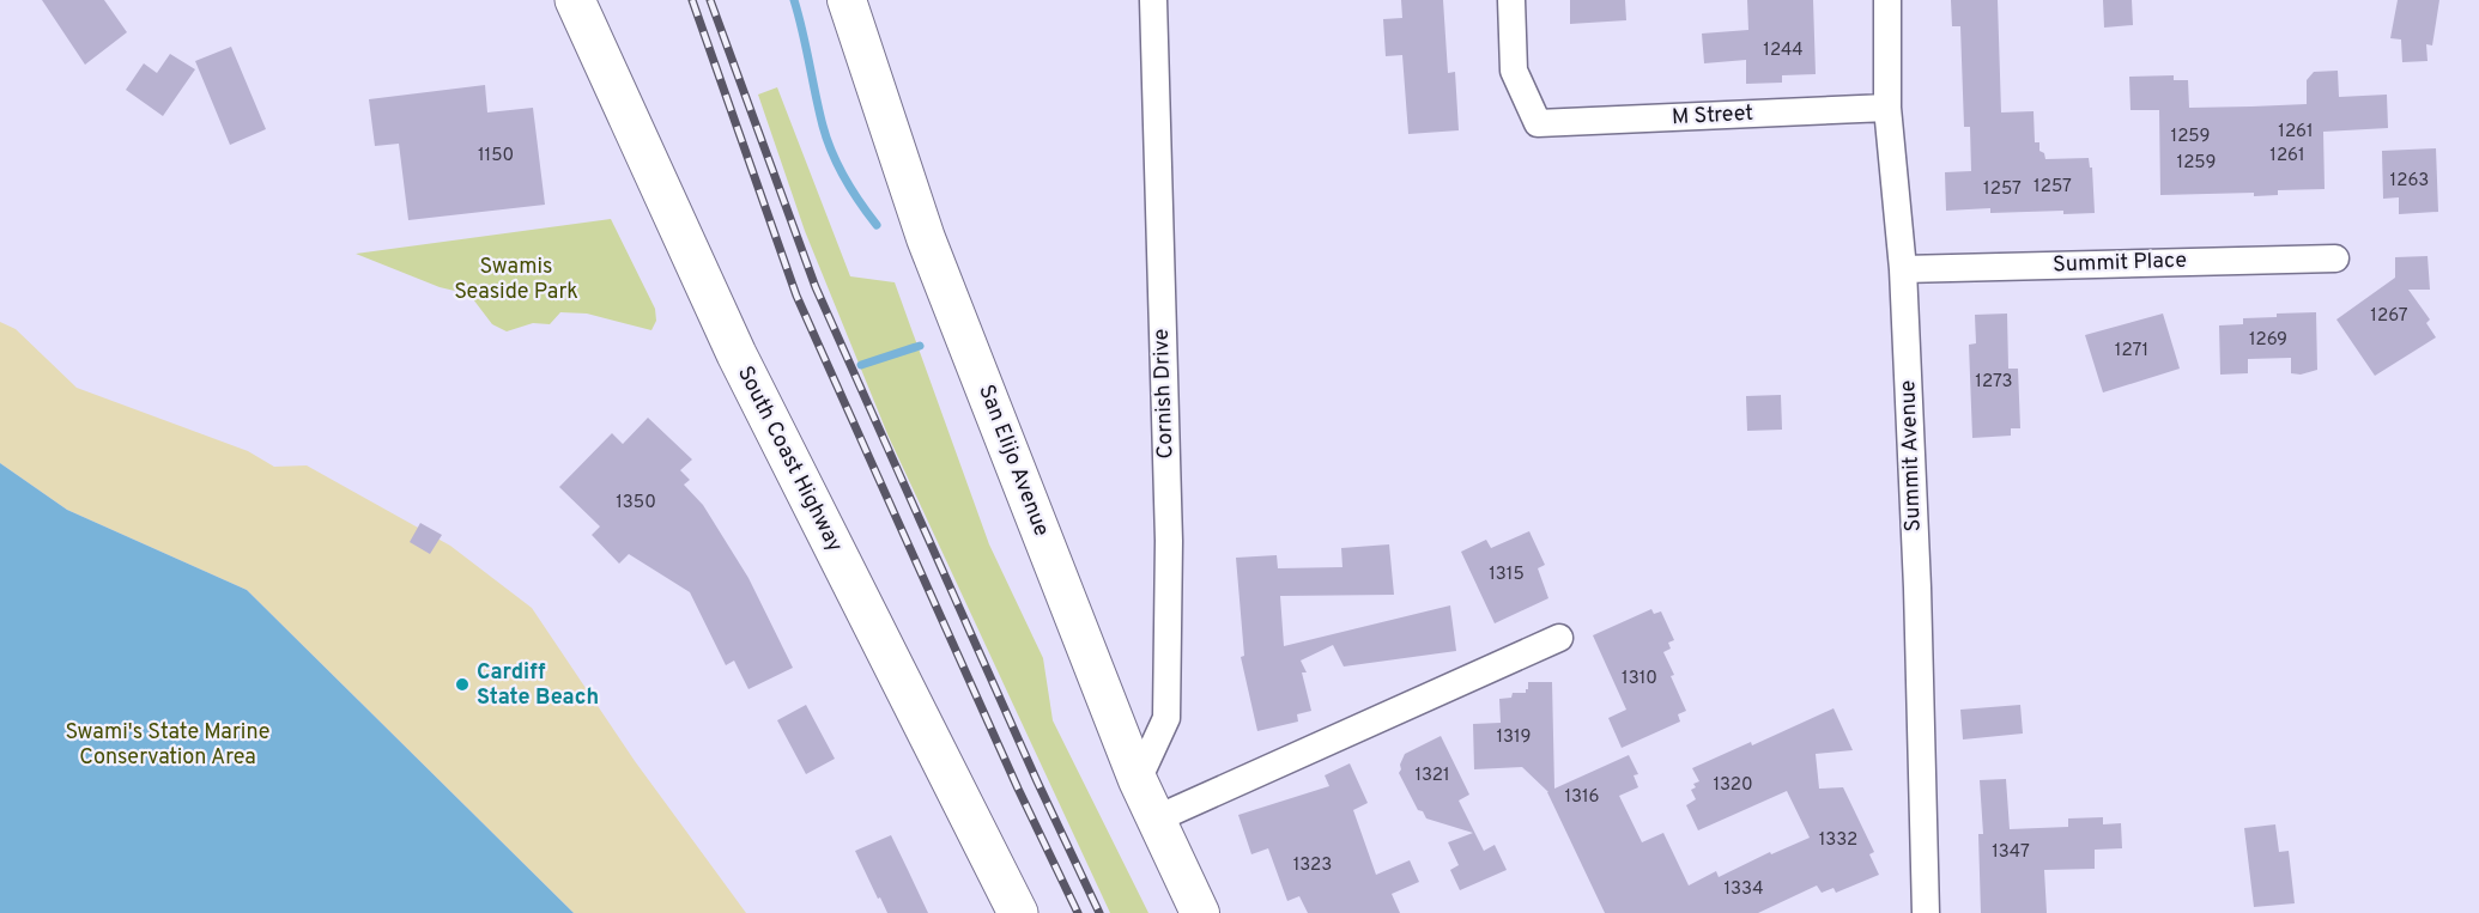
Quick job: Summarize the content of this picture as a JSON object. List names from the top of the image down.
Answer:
{
  "streets": {
    "main road": ["South Coast Highway", "San Elijo Avenue"],
    "street": [
      "M Street",
      "Summit Place",
      "Cornish Drive",
      "Summit Avenue"
    ]
  },
  "crossings": [
    ["M Street", "Summit Avenue"],
    ["Summit Place", "Summit Avenue"],
    ["Cornish Drive", "San Elijo Avenue"]
  ],
  "parks": ["Swamis Seaside Park", "Swami's State Marine Conservation Area"],
  "places": ["Cardiff State Beach"],
  "house_numbers": [
    "1244",
    "1261",
    "1259",
    "1150",
    "1261",
    "1259",
    "1263",
    "1257",
    "1257",
    "1267",
    "1269",
    "1271",
    "1273",
    "1350",
    "1315",
    "1310",
    "1319",
    "1321",
    "1320",
    "1316",
    "1332",
    "1347",
    "1323",
    "1334"
  ]
}
